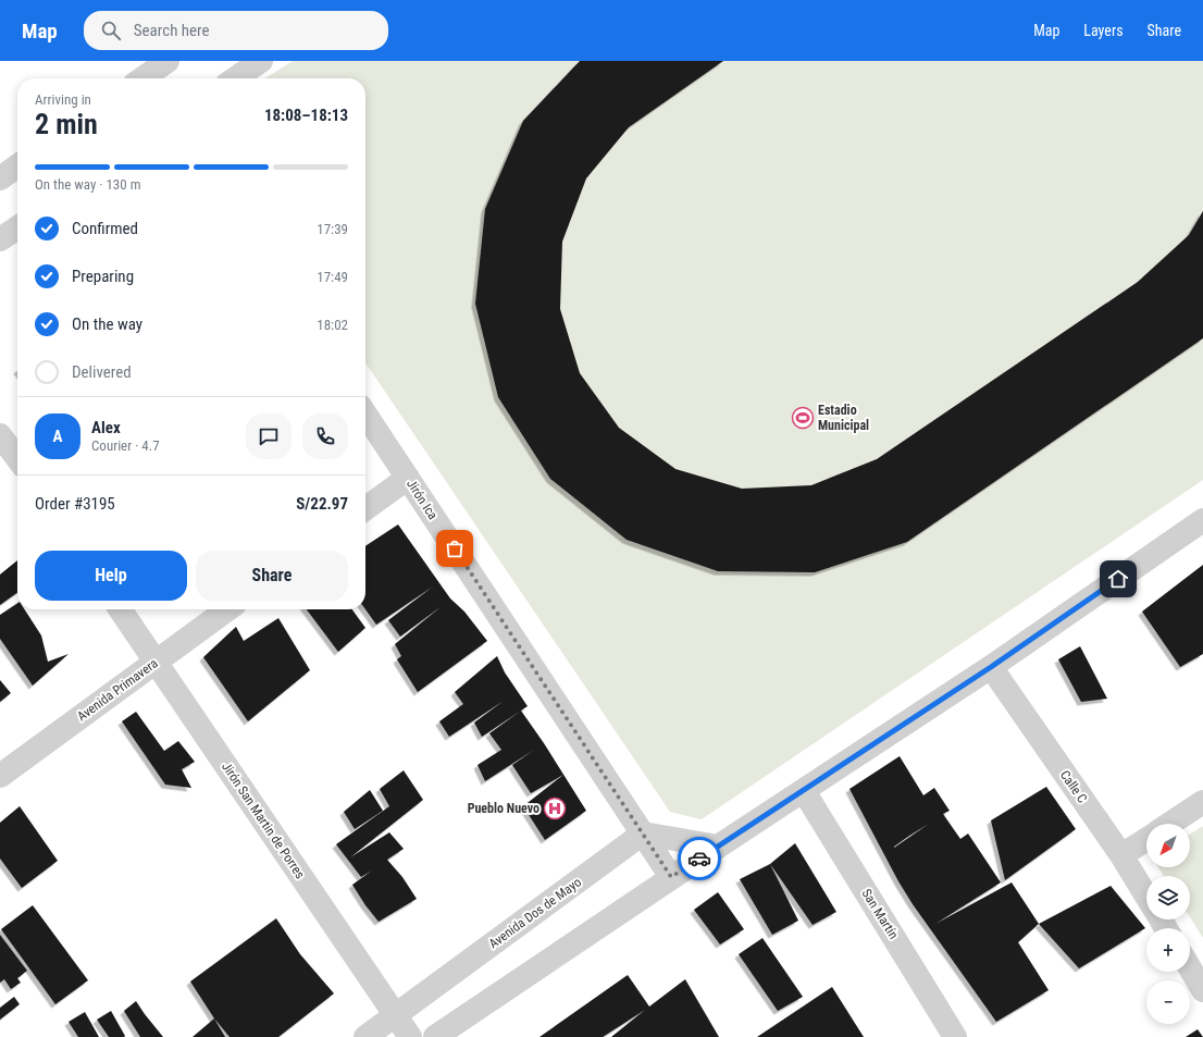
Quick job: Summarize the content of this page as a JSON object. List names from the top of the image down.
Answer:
{
  "streets": {
    "street": [
      "Jirón Ica",
      "Avenida Primavera",
      "Calle C",
      "Jirón San Martin de Porres",
      "Avenida Dos de Mayo",
      "San Martín"
    ]
  },
  "crossings": [
    ["Jirón Ica", "Avenida Dos de Mayo"],
    ["Avenida Primavera", "Jirón San Martin de Porres"],
    ["Jirón San Martin de Porres", "Avenida Dos de Mayo"]
  ],
  "places": {
    "sports": ["Estadio Municipal"],
    "hospital": ["Pueblo Nuevo"]
  },
  "north": "bottom left",
  "page": {
    "header": "Map",
    "search": "Search here",
    "nav": ["Map", "Layers", "Share"],
    "heading": ["2 min", "Arriving in", "18:08–18:13"],
    "panel": [
      "Alex",
      "Courier · 4.7",
      "Order #3195",
      "S/22.97"
    ],
    "bar": "On the way · 130 m",
    "list": [
      ["Confirmed", "17:39"],
      ["Preparing", "17:49"],
      ["On the way", "18:02"],
      "Delivered"
    ],
    "round": "A",
    "buttons": ["Help", "Share"],
    "map_buttons": ["+", "−"]
  }
}
